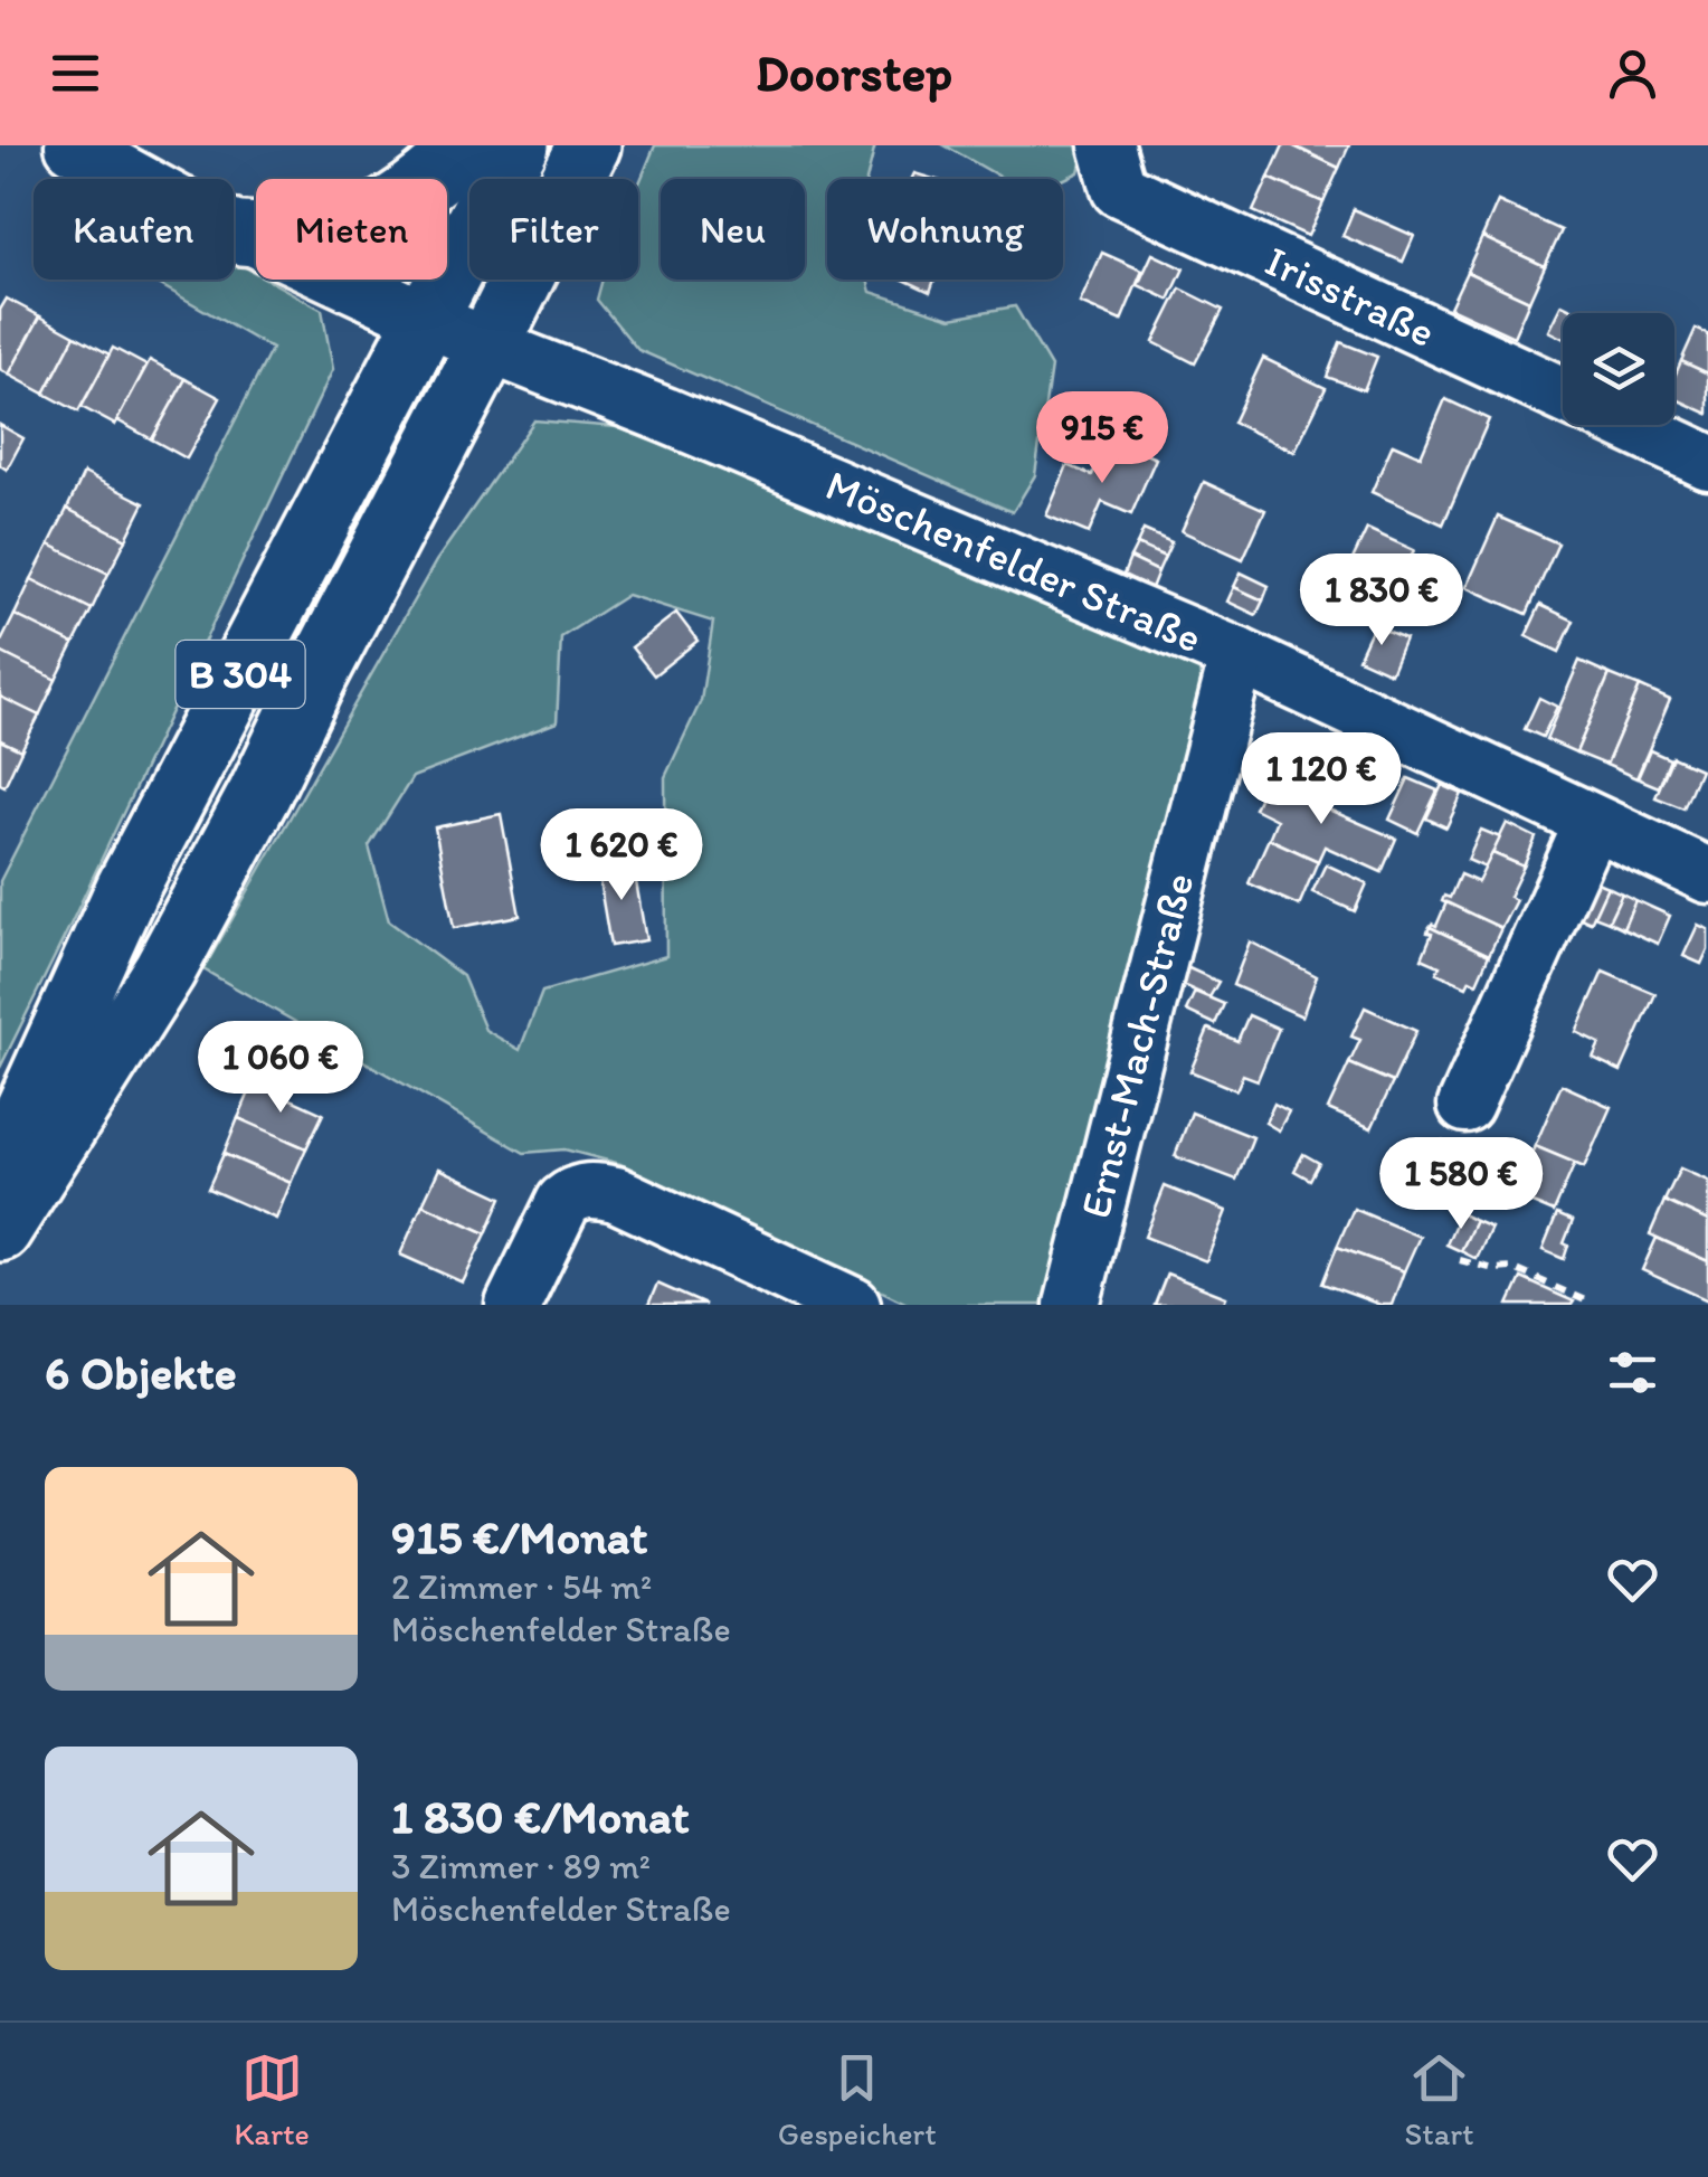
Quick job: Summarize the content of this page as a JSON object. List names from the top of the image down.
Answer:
{
  "streets": {
    "main road": ["B 304"],
    "street": ["Irisstraße", "Möschenfelder Straße", "Ernst-Mach-Straße"]
  },
  "crossings": [
    ["Möschenfelder Straße", "B 304"],
    ["Möschenfelder Straße", "Ernst-Mach-Straße"]
  ],
  "page": {
    "header": "Doorstep",
    "chip": [
      "Kaufen",
      "Mieten",
      "Filter",
      "Neu",
      "Wohnung"
    ],
    "price": [
      "915 €",
      "1 830 €",
      "1 120 €",
      "1 620 €",
      "1 060 €",
      "1 580 €"
    ],
    "heading": "6 Objekte",
    "list": [
      {
        "name": "915 €/Monat",
        "note": "2 Zimmer · 54 m² · Möschenfelder Straße"
      },
      {
        "name": "1 830 €/Monat",
        "note": "3 Zimmer · 89 m² · Möschenfelder Straße"
      }
    ],
    "tabs": ["Karte", "Gespeichert", "Start"]
  }
}
